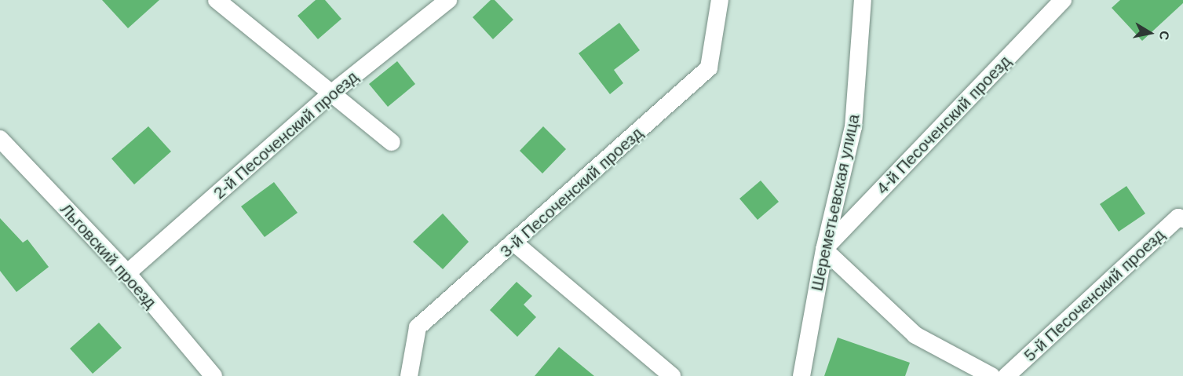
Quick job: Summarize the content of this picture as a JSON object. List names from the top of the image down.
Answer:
{
  "streets": {
    "street": [
      "4-й Песоченский проезд",
      "2-й Песоченский проезд",
      "3-й Песоченский проезд",
      "Шереметьевская улица",
      "Льговский проезд",
      "5-й Песоченский проезд"
    ]
  },
  "crossings": [
    ["4-й Песоченский проезд", "Шереметьевская улица"],
    ["2-й Песоченский проезд", "Льговский проезд"]
  ],
  "north": "right"
}
